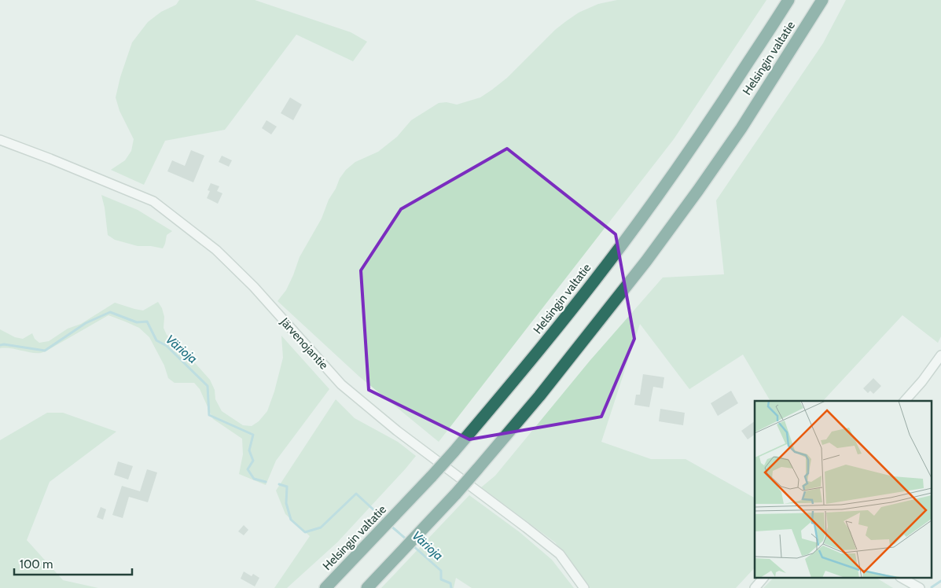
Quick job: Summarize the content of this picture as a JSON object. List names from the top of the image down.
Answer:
{
  "streets": {
    "highway": ["Helsingin valtatie"],
    "street": ["Järvenojantie"]
  },
  "water": ["Värioja"],
  "scale_bar": "100 m"
}
